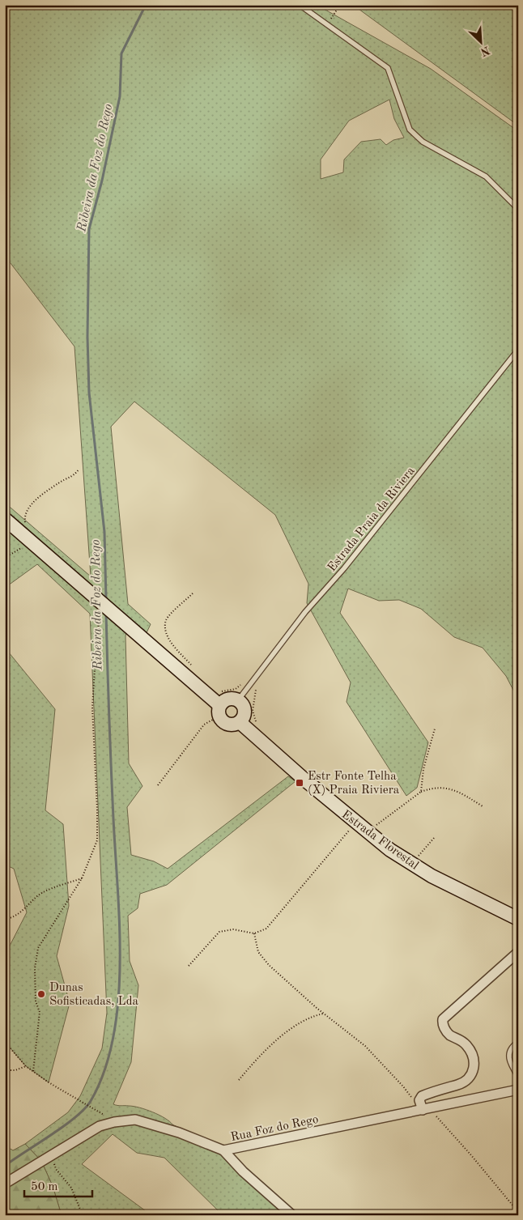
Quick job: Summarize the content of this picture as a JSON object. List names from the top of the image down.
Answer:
{
  "streets": {
    "main road": ["Estrada Florestal"],
    "street": ["Rua Foz do Rego"],
    "lane": ["Estrada Praia da Riviera"]
  },
  "crossings": [
    ["Estrada Praia da Riviera", "Estrada Florestal"]
  ],
  "water": ["Ribeira da Foz do Rego"],
  "places": {
    "transit": ["Estr Fonte Telha (X) Praia Riviera"],
    "other": ["Dunas Sofisticadas, Lda"]
  },
  "scale_bar": "50 m",
  "north": "bottom right"
}
